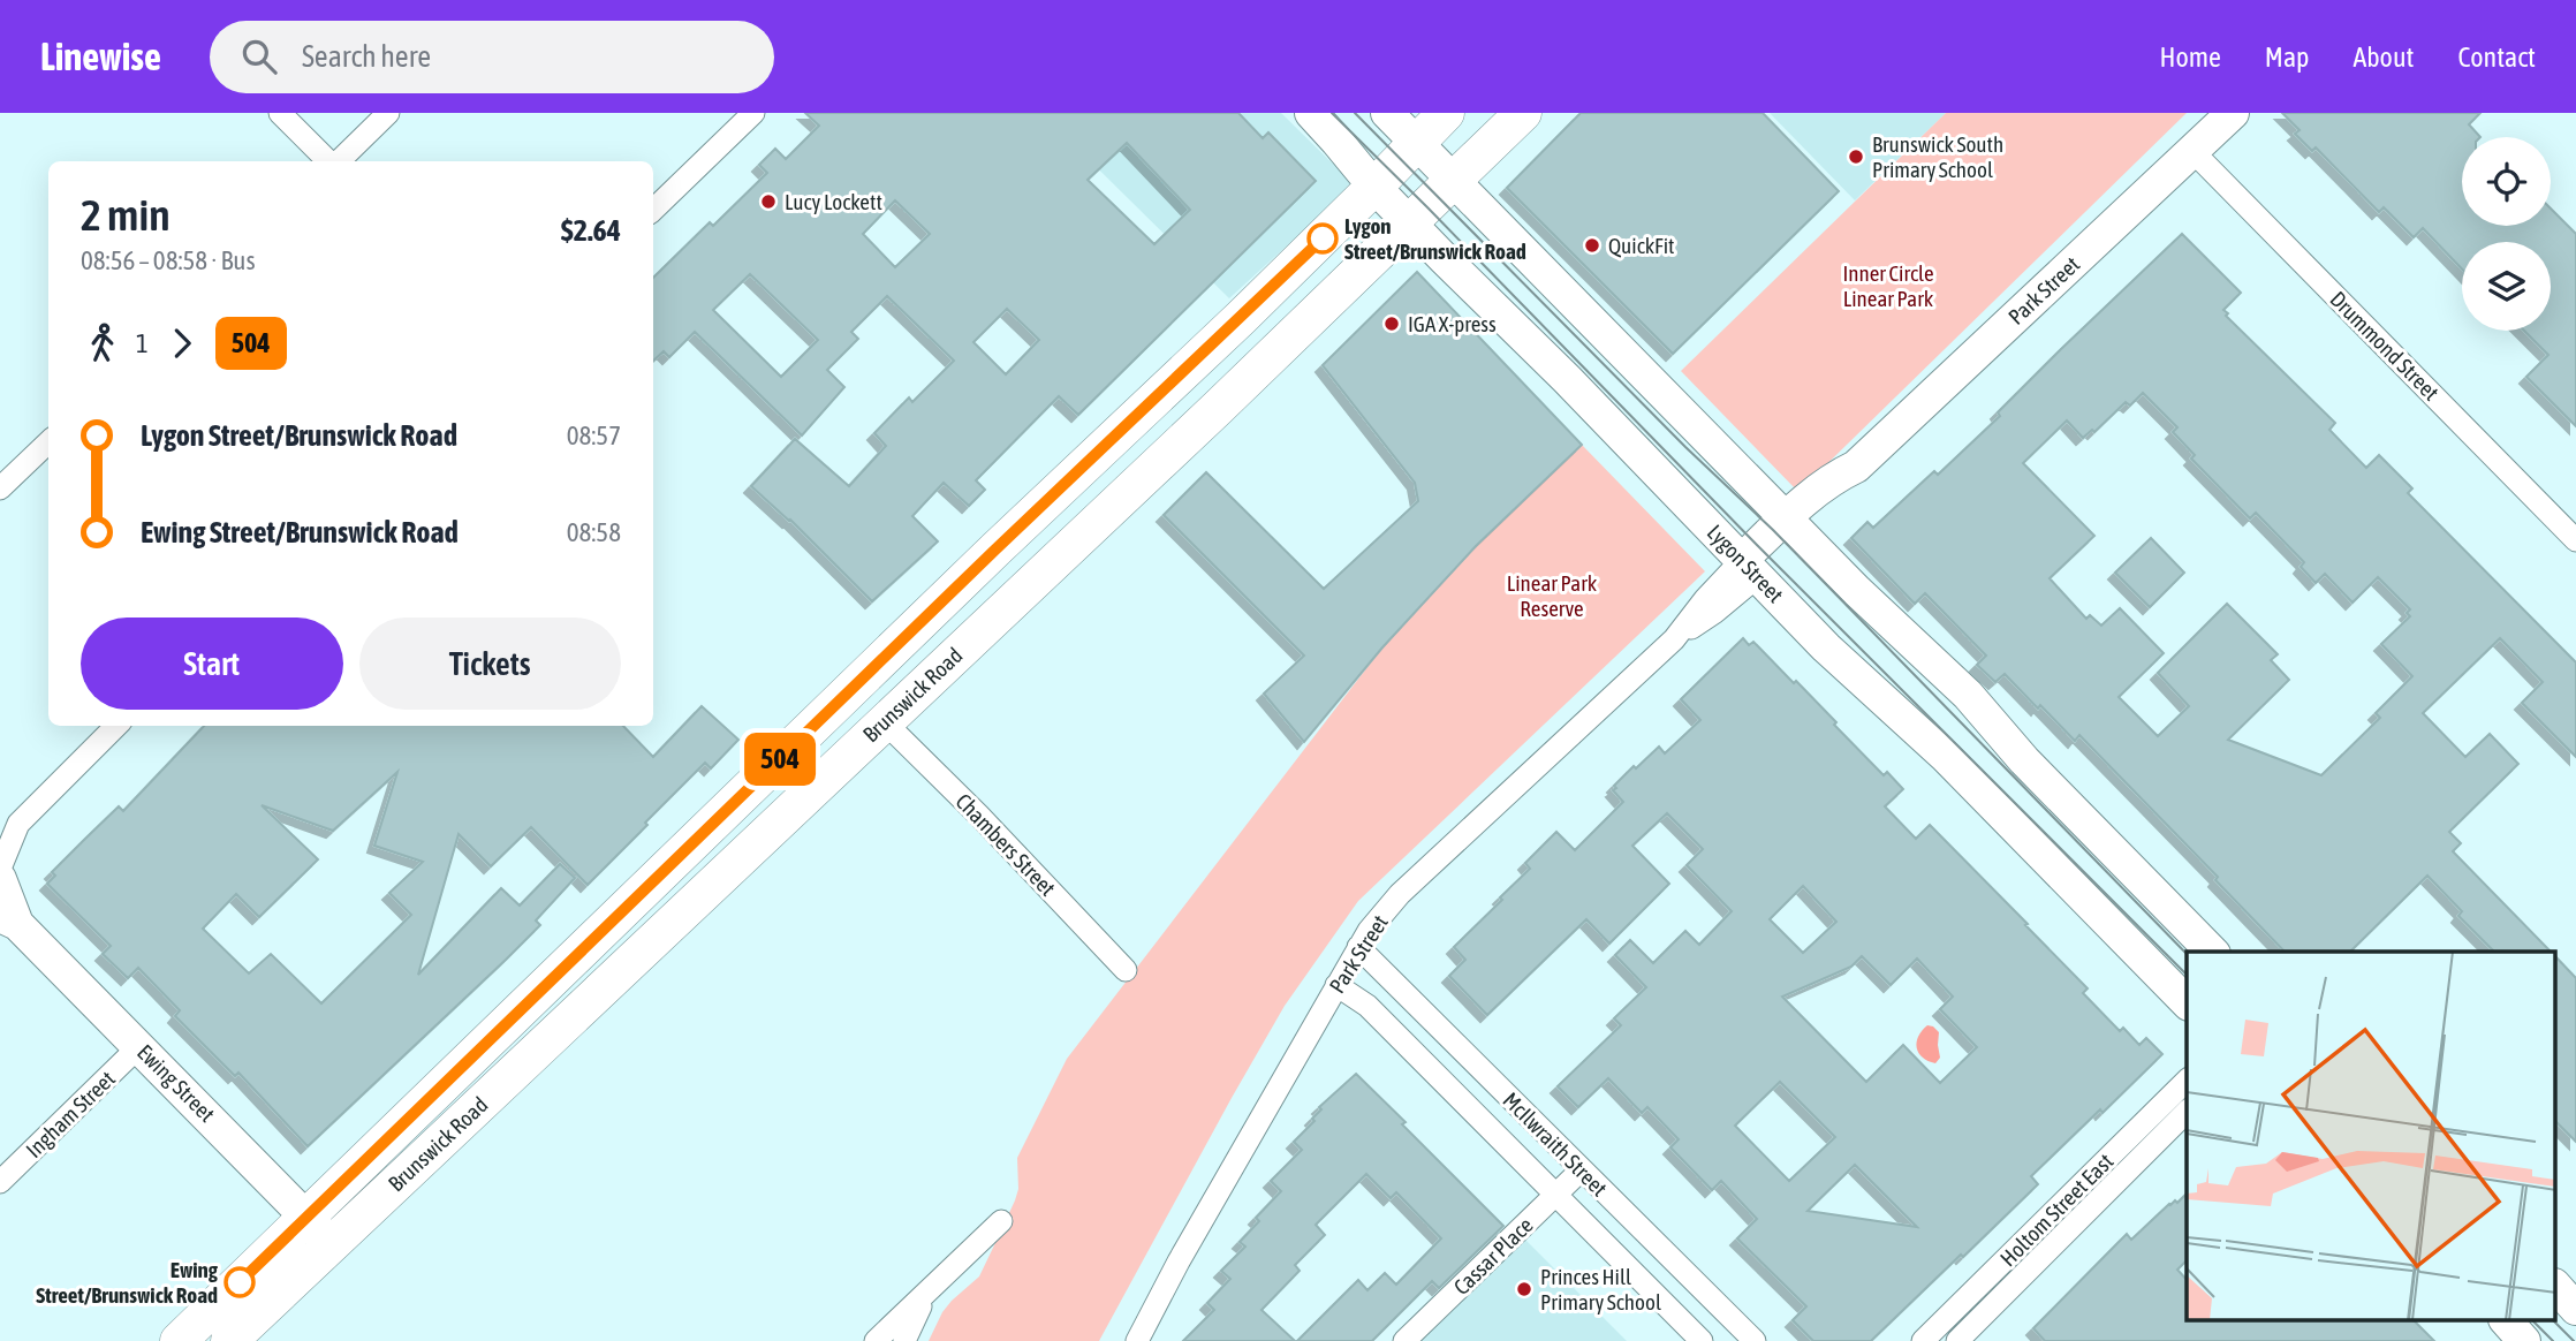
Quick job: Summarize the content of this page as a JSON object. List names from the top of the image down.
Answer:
{
  "streets": {
    "main road": ["Brunswick Road"],
    "street": [
      "Park Street",
      "Drummond Street",
      "Lygon Street",
      "Chambers Street",
      "Ewing Street",
      "Ingham Street",
      "McIlwraith Street",
      "Holtom Street East",
      "Cassar Place"
    ]
  },
  "crossings": [
    ["Park Street", "Drummond Street"],
    ["Park Street", "Lygon Street"],
    ["Park Street", "McIlwraith Street"],
    ["Lygon Street", "Brunswick Road"],
    ["Brunswick Road", "Chambers Street"],
    ["Brunswick Road", "Ewing Street"],
    ["Ewing Street", "Ingham Street"],
    ["McIlwraith Street", "Cassar Place"]
  ],
  "parks": ["Inner Circle Linear Park", "Linear Park Reserve"],
  "places": [
    "Brunswick South Primary School",
    "Lucy Lockett",
    "Lygon Street/Brunswick Road",
    "QuickFit",
    "IGA X-press",
    "Ewing Street/Brunswick Road",
    "Princes Hill Primary School"
  ],
  "lines": ["bus line 504"],
  "page": {
    "header": "Linewise",
    "search": "Search here",
    "nav": [
      "Home",
      "Map",
      "About",
      "Contact"
    ],
    "on_map": "504",
    "heading": ["2 min", "08:56 – 08:58 · Bus", "$2.64"],
    "legs": ["1", "504"],
    "list": [
      {
        "name": "Lygon Street/Brunswick Road",
        "value": "08:57"
      },
      {
        "name": "Ewing Street/Brunswick Road",
        "value": "08:58"
      }
    ],
    "buttons": ["Start", "Tickets"]
  }
}
